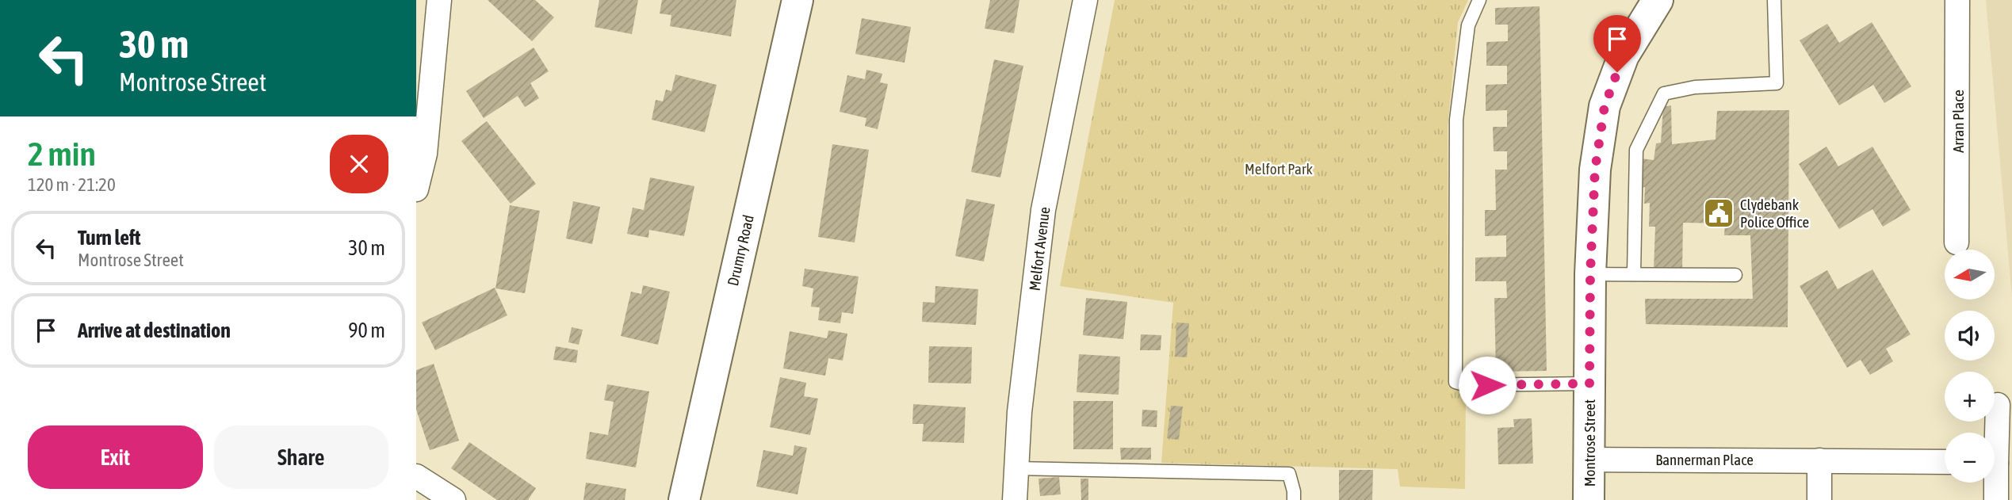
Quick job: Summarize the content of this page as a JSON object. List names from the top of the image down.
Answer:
{
  "streets": {
    "street": [
      "Arran Place",
      "Melfort Avenue",
      "Drumry Road",
      "Montrose Street",
      "Bannerman Place"
    ]
  },
  "crossings": [
    ["Montrose Street", "Bannerman Place"]
  ],
  "parks": ["Melfort Park"],
  "places": {
    "public building": ["Clydebank Police Office"]
  },
  "north": "left",
  "page": {
    "turn": ["30 m", "Montrose Street"],
    "heading": ["2 min", "120 m · 21:20"],
    "list": [
      {
        "name": "Turn left",
        "note": "Montrose Street",
        "value": "30 m"
      },
      {
        "name": "Arrive at destination",
        "value": "90 m"
      }
    ],
    "map_buttons": ["+", "−"],
    "buttons": ["Exit", "Share"]
  }
}
